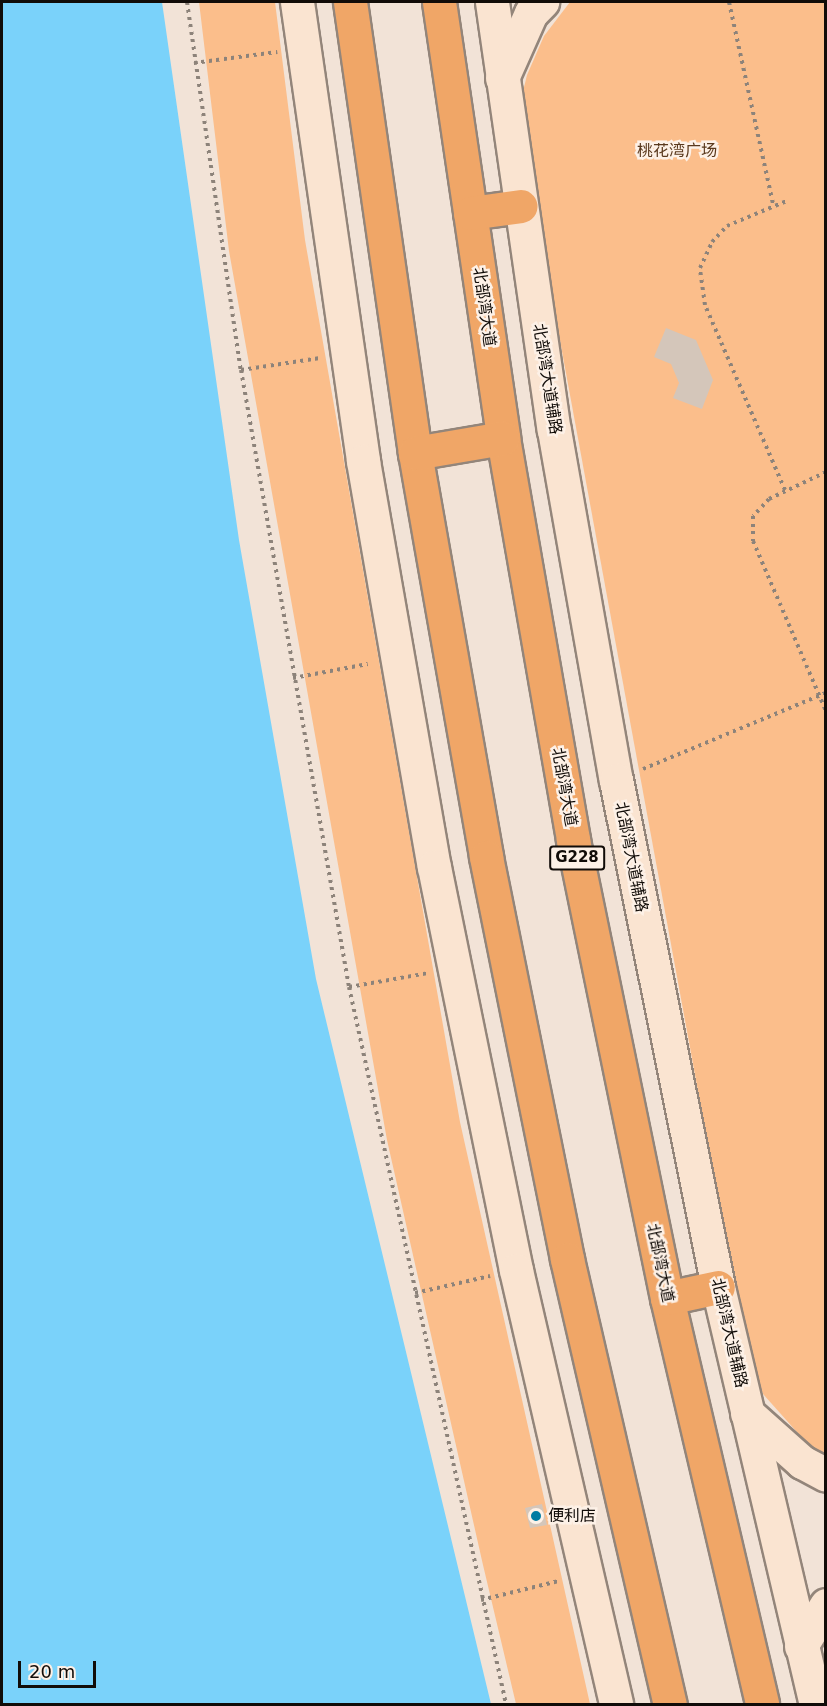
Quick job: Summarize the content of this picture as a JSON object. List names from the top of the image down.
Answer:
{
  "streets": {
    "highway": ["北部湾大道", "G228"],
    "main road": ["北部湾大道辅路"]
  },
  "parks": ["桃花湾广场"],
  "places": ["便利店"],
  "scale_bar": "20 m"
}
